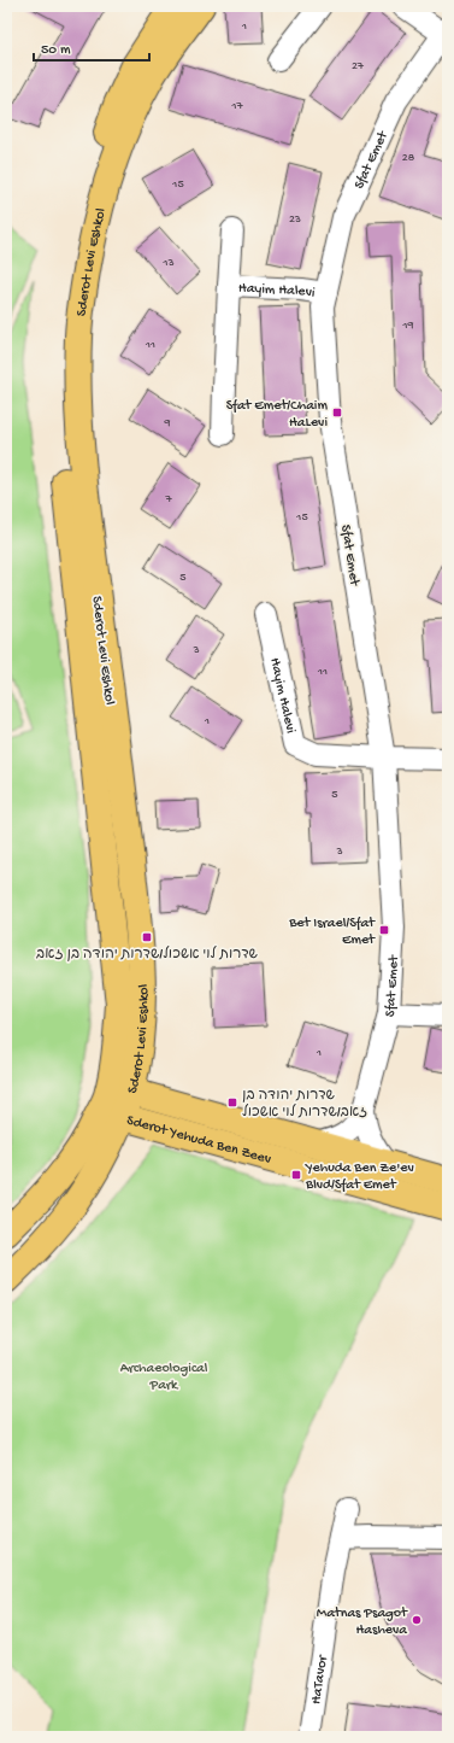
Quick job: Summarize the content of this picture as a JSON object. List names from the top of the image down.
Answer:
{
  "streets": {
    "main road": ["Sderot Levi Eshkol", "Sderot Yehuda Ben Zeev"],
    "street": ["Sfat Emet", "Hayim Halevi", "HaTavor"]
  },
  "crossings": [
    ["Sfat Emet", "Hayim Halevi"],
    ["Sfat Emet", "Sderot Yehuda Ben Zeev"],
    ["Sderot Levi Eshkol", "Sderot Yehuda Ben Zeev"]
  ],
  "parks": ["Archaeological Park"],
  "places": {
    "transit": [
      "Sfat Emet/Chaim HaLevi",
      "Bet Israel/Sfat Emet",
      "שדרות לוי אשכול/שדרות יהודה בן זאב",
      "שדרות יהודה בן זאב/שדרות לוי אשכול",
      "Yehuda Ben Ze'ev Blvd/Sfat Emet"
    ],
    "other": ["Matnas Psagot Hasheva"]
  },
  "house_numbers": [
    "1",
    "27",
    "17",
    "28",
    "15",
    "23",
    "13",
    "19",
    "11",
    "9",
    "7",
    "15",
    "5",
    "3",
    "11",
    "1",
    "5",
    "3",
    "1"
  ],
  "scale_bar": "50 m"
}
